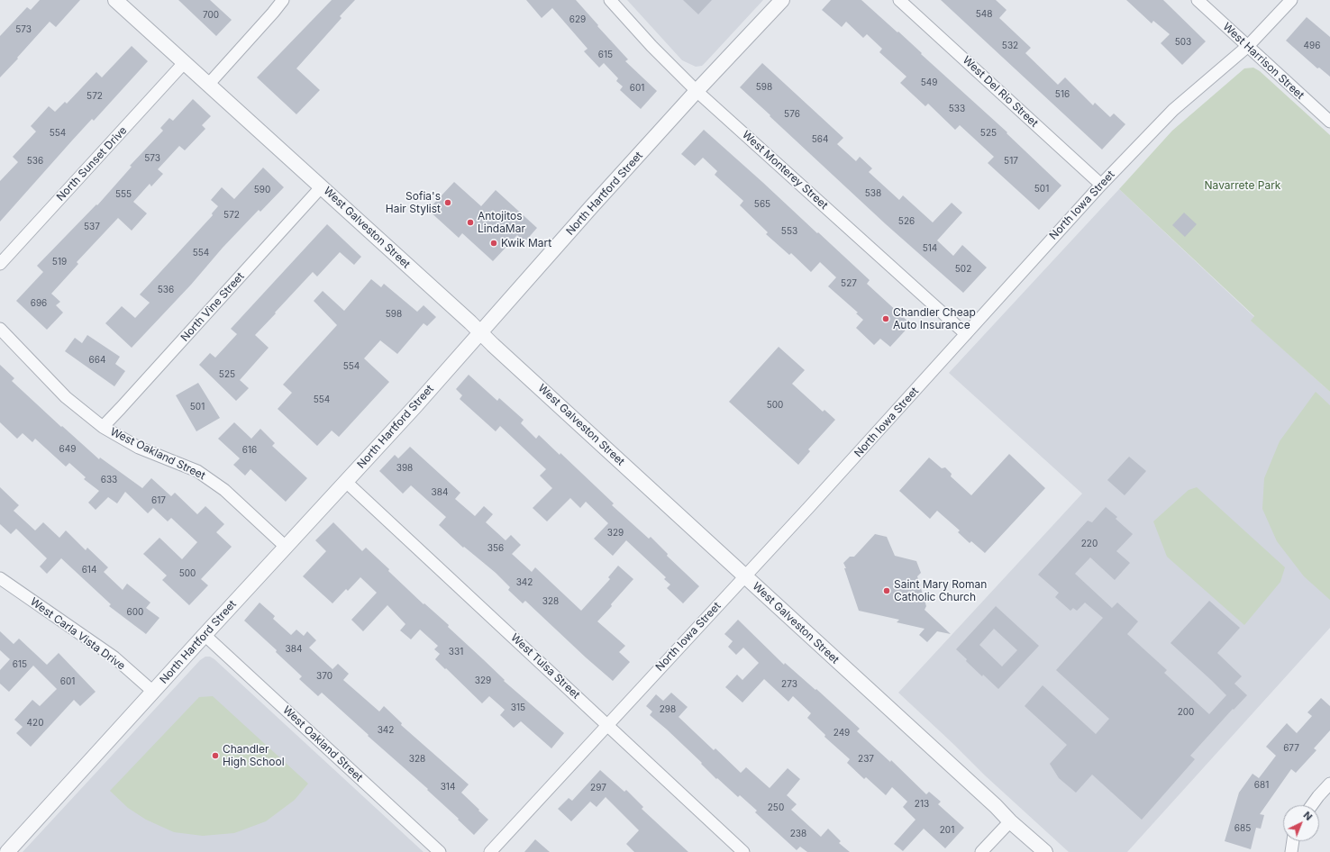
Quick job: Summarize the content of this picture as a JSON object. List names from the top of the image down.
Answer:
{
  "streets": {
    "street": [
      "West Harrison Street",
      "West Del Rio Street",
      "North Sunset Drive",
      "West Monterey Street",
      "North Hartford Street",
      "North Iowa Street",
      "West Galveston Street",
      "North Vine Street",
      "West Oakland Street",
      "West Carla Vista Drive",
      "West Tulsa Street"
    ]
  },
  "crossings": [
    ["West Harrison Street", "North Iowa Street"],
    ["West Del Rio Street", "North Iowa Street"],
    ["North Sunset Drive", "West Galveston Street"],
    ["West Monterey Street", "North Hartford Street"],
    ["West Monterey Street", "North Iowa Street"],
    ["North Hartford Street", "West Galveston Street"],
    ["North Hartford Street", "West Oakland Street"],
    ["North Hartford Street", "West Carla Vista Drive"],
    ["North Hartford Street", "West Tulsa Street"],
    ["North Iowa Street", "West Galveston Street"],
    ["North Iowa Street", "West Tulsa Street"],
    ["West Galveston Street", "North Vine Street"],
    ["North Vine Street", "West Oakland Street"]
  ],
  "parks": ["Navarrete Park"],
  "places": [
    "Sofia's Hair Stylist",
    "Antojitos LindaMar",
    "Kwik Mart",
    "Chandler Cheap Auto Insurance",
    "Saint Mary Roman Catholic Church",
    "Chandler High School"
  ],
  "house_numbers": [
    "548",
    "700",
    "629",
    "573",
    "503",
    "532",
    "496",
    "615",
    "549",
    "598",
    "601",
    "516",
    "572",
    "533",
    "576",
    "554",
    "525",
    "564",
    "573",
    "536",
    "517",
    "501",
    "590",
    "538",
    "555",
    "565",
    "572",
    "526",
    "537",
    "553",
    "514",
    "554",
    "519",
    "502",
    "527",
    "536",
    "696",
    "598",
    "664",
    "554",
    "525",
    "554",
    "500",
    "501",
    "649",
    "616",
    "398",
    "633",
    "384",
    "617",
    "329",
    "220",
    "356",
    "614",
    "500",
    "342",
    "328",
    "600",
    "384",
    "331",
    "615",
    "370",
    "329",
    "601",
    "273",
    "315",
    "298",
    "200",
    "420",
    "342",
    "249",
    "677",
    "328",
    "237",
    "681",
    "314",
    "297",
    "213",
    "250",
    "685",
    "201",
    "238"
  ],
  "north": "top right"
}
